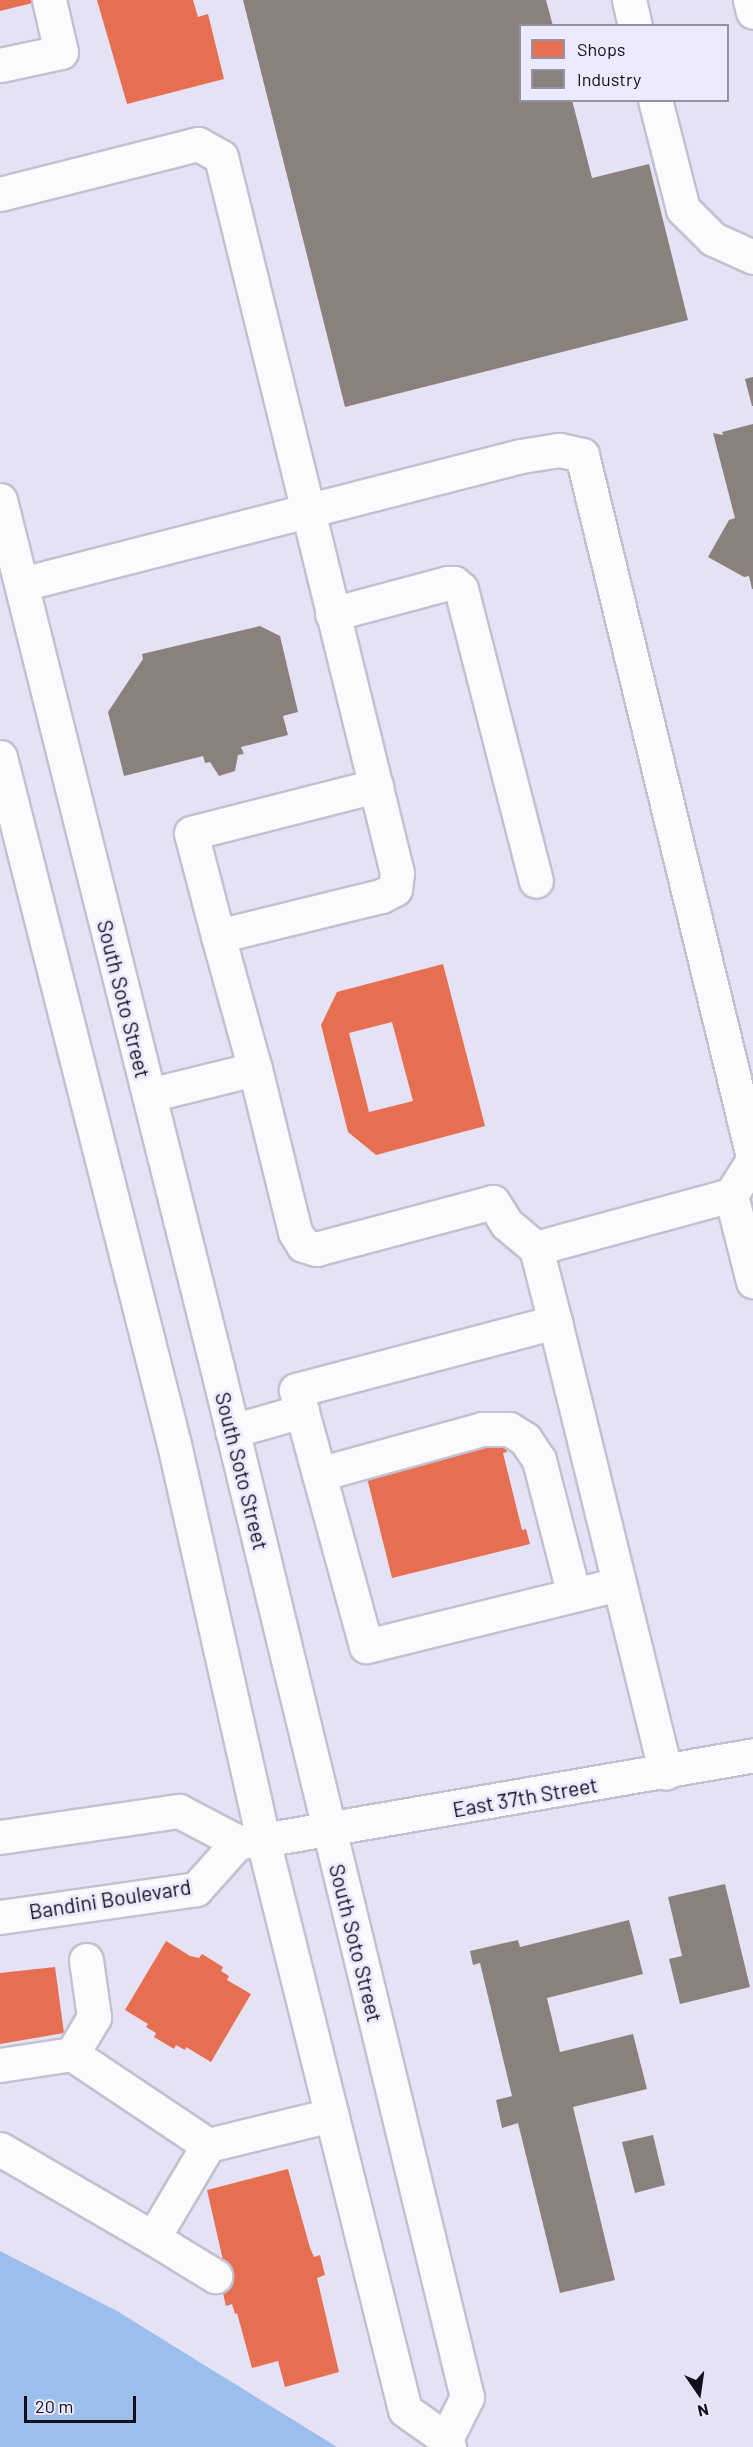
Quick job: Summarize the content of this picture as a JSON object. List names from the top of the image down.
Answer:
{
  "streets": {
    "main road": ["South Soto Street", "East 37th Street", "Bandini Boulevard"]
  },
  "crossings": [
    ["South Soto Street", "East 37th Street"],
    ["South Soto Street", "Bandini Boulevard"],
    ["East 37th Street", "Bandini Boulevard"]
  ],
  "legend": ["Shops", "Industry"],
  "scale_bar": "20 m",
  "north": "bottom"
}
